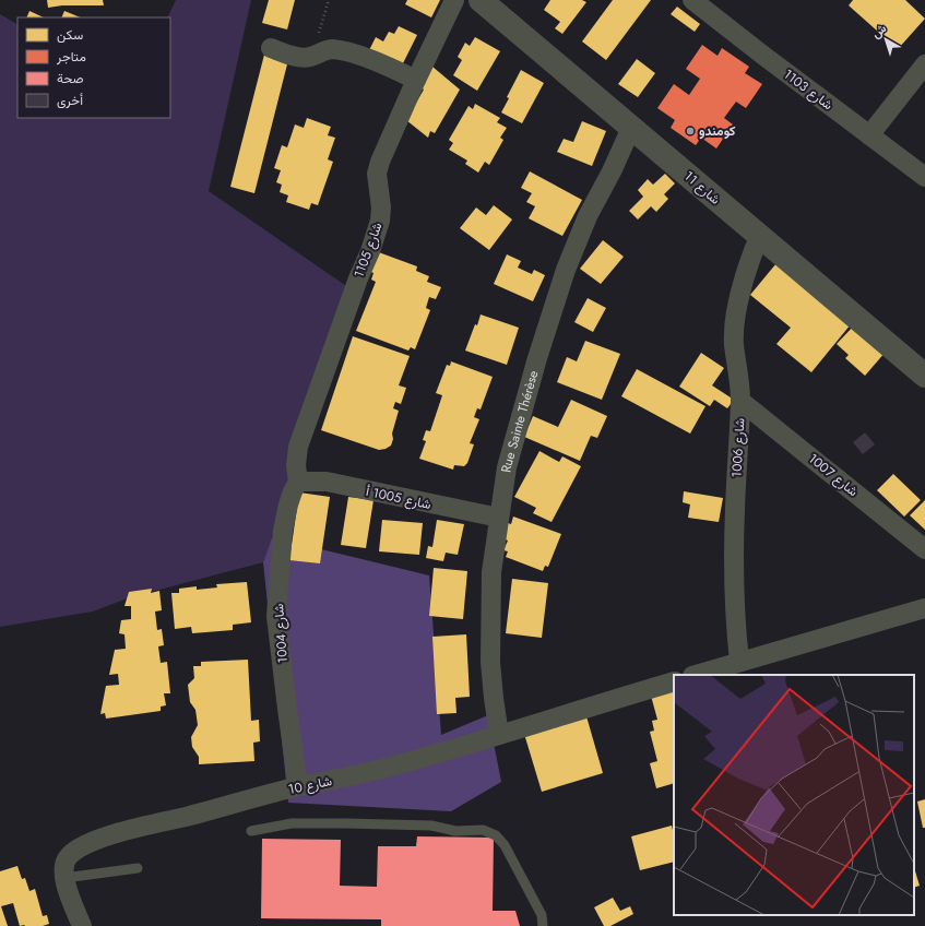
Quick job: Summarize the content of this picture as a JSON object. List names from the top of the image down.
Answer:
{
  "streets": {
    "street": [
      "شارع 1103",
      "شارع 11",
      "شارع 1105",
      "Rue Sainte Thérèse",
      "شارع 1006",
      "شارع 1007",
      "شارع 1005 أ",
      "شارع 1004",
      "شارع 10"
    ]
  },
  "crossings": [
    ["شارع 11", "Rue Sainte Thérèse"],
    ["شارع 11", "شارع 1006"],
    ["شارع 1105", "شارع 1005 أ"],
    ["شارع 1105", "شارع 1004"],
    ["Rue Sainte Thérèse", "شارع 1005 أ"],
    ["Rue Sainte Thérèse", "شارع 10"],
    ["شارع 1006", "شارع 1007"],
    ["شارع 1005 أ", "شارع 1004"],
    ["شارع 1004", "شارع 10"]
  ],
  "places": ["كومندو"],
  "legend": [
    "سكن",
    "متاجر",
    "صحة",
    "أخرى"
  ],
  "north": "top left"
}
